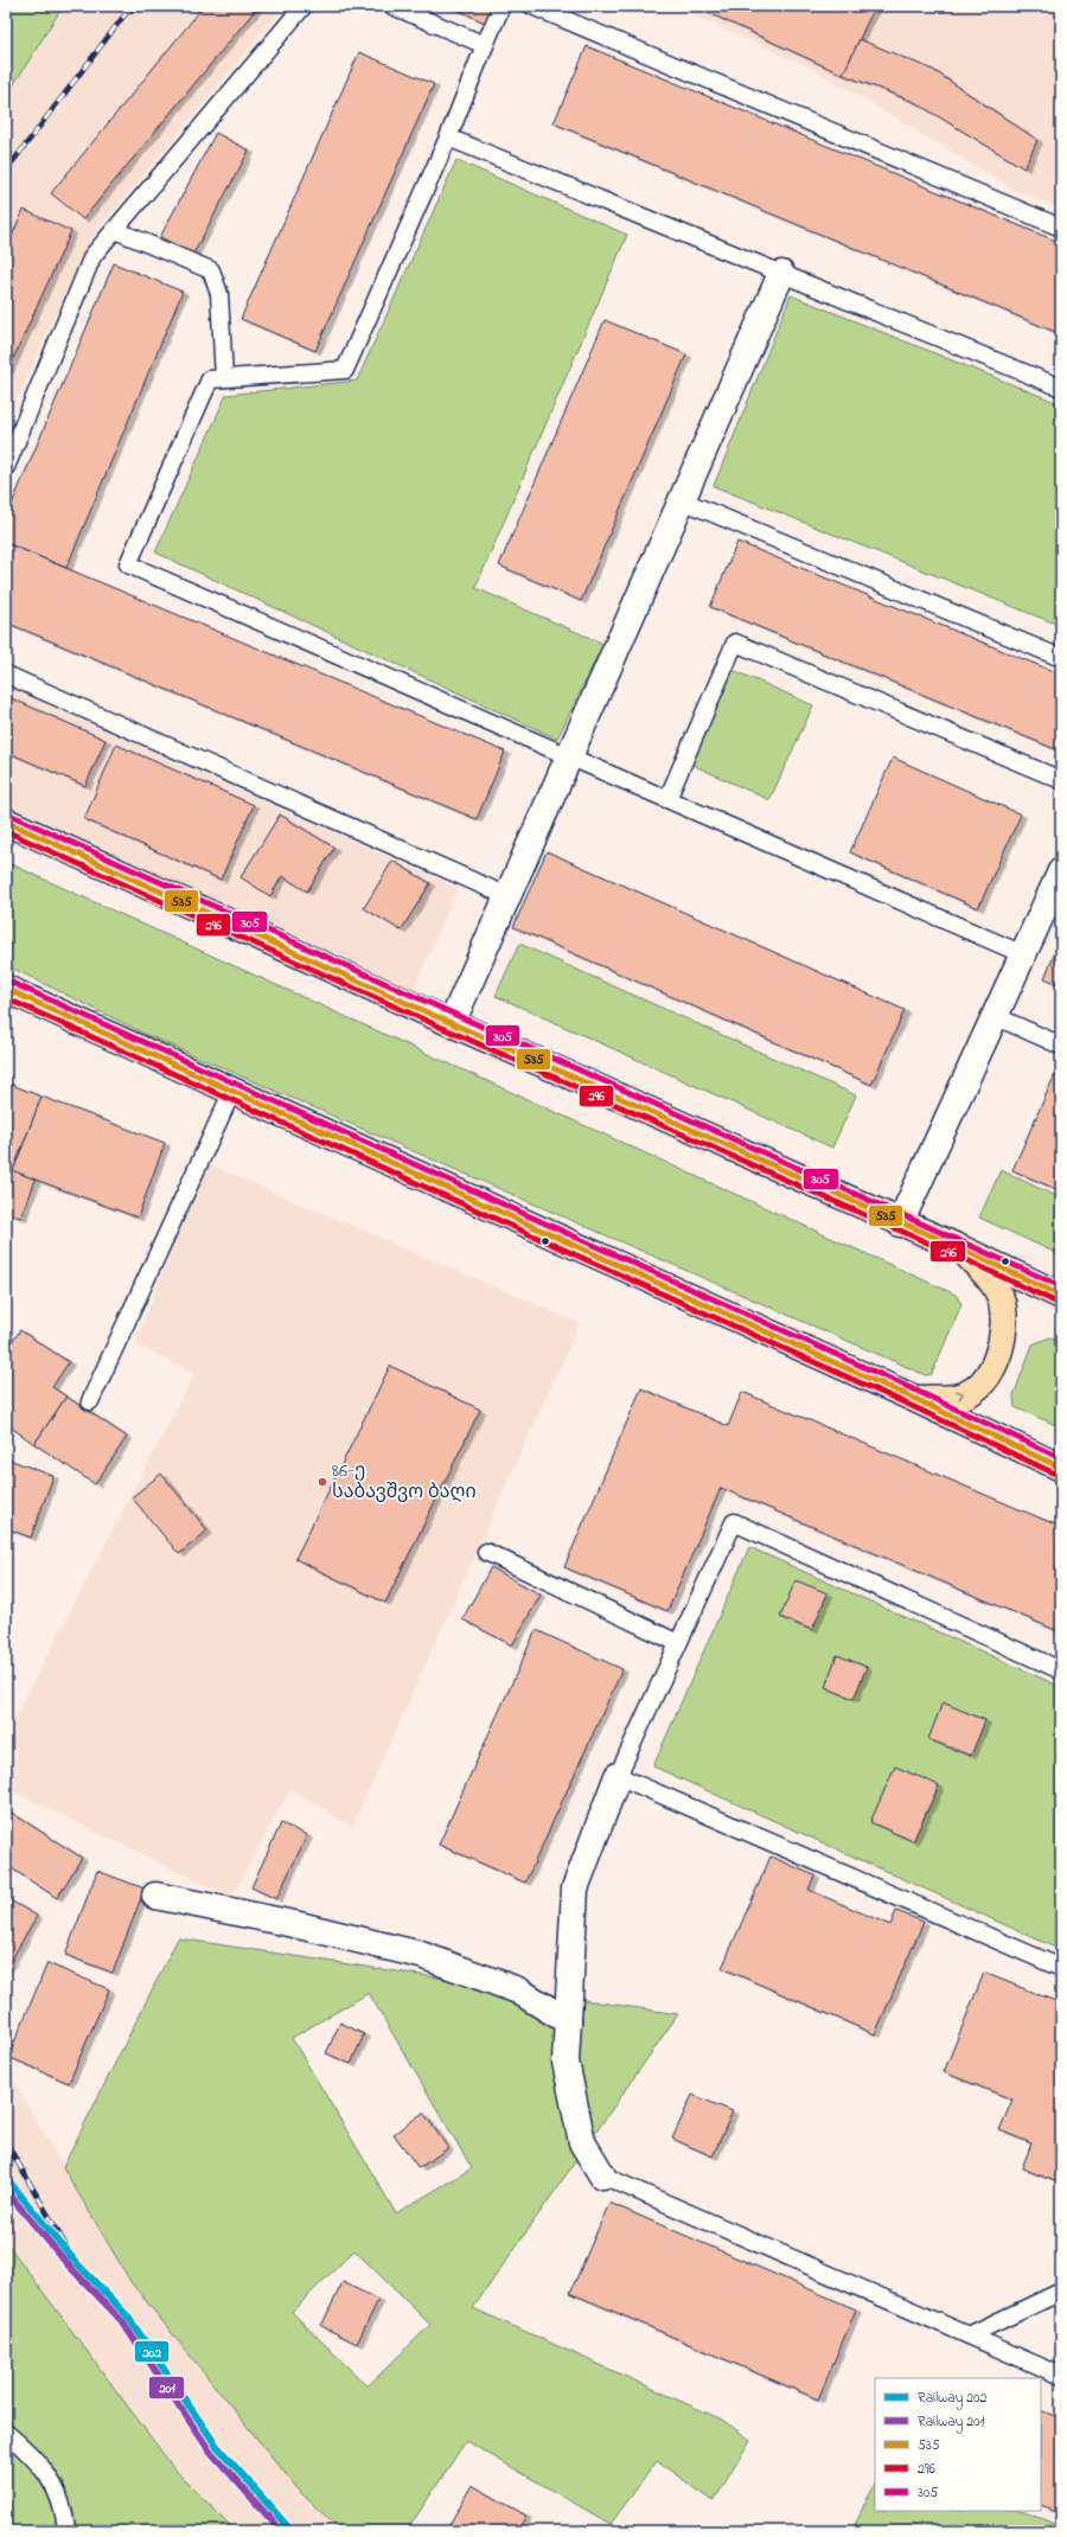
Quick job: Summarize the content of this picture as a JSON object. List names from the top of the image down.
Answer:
{
  "places": ["86-ე საბავშვო ბაღი"],
  "lines": [
    "transit line 305",
    "transit line 535",
    "transit line 296",
    "rail line 202",
    "rail line 201"
  ],
  "legend": [
    "Railway 202",
    "Railway 201",
    "535",
    "296",
    "305"
  ]
}
